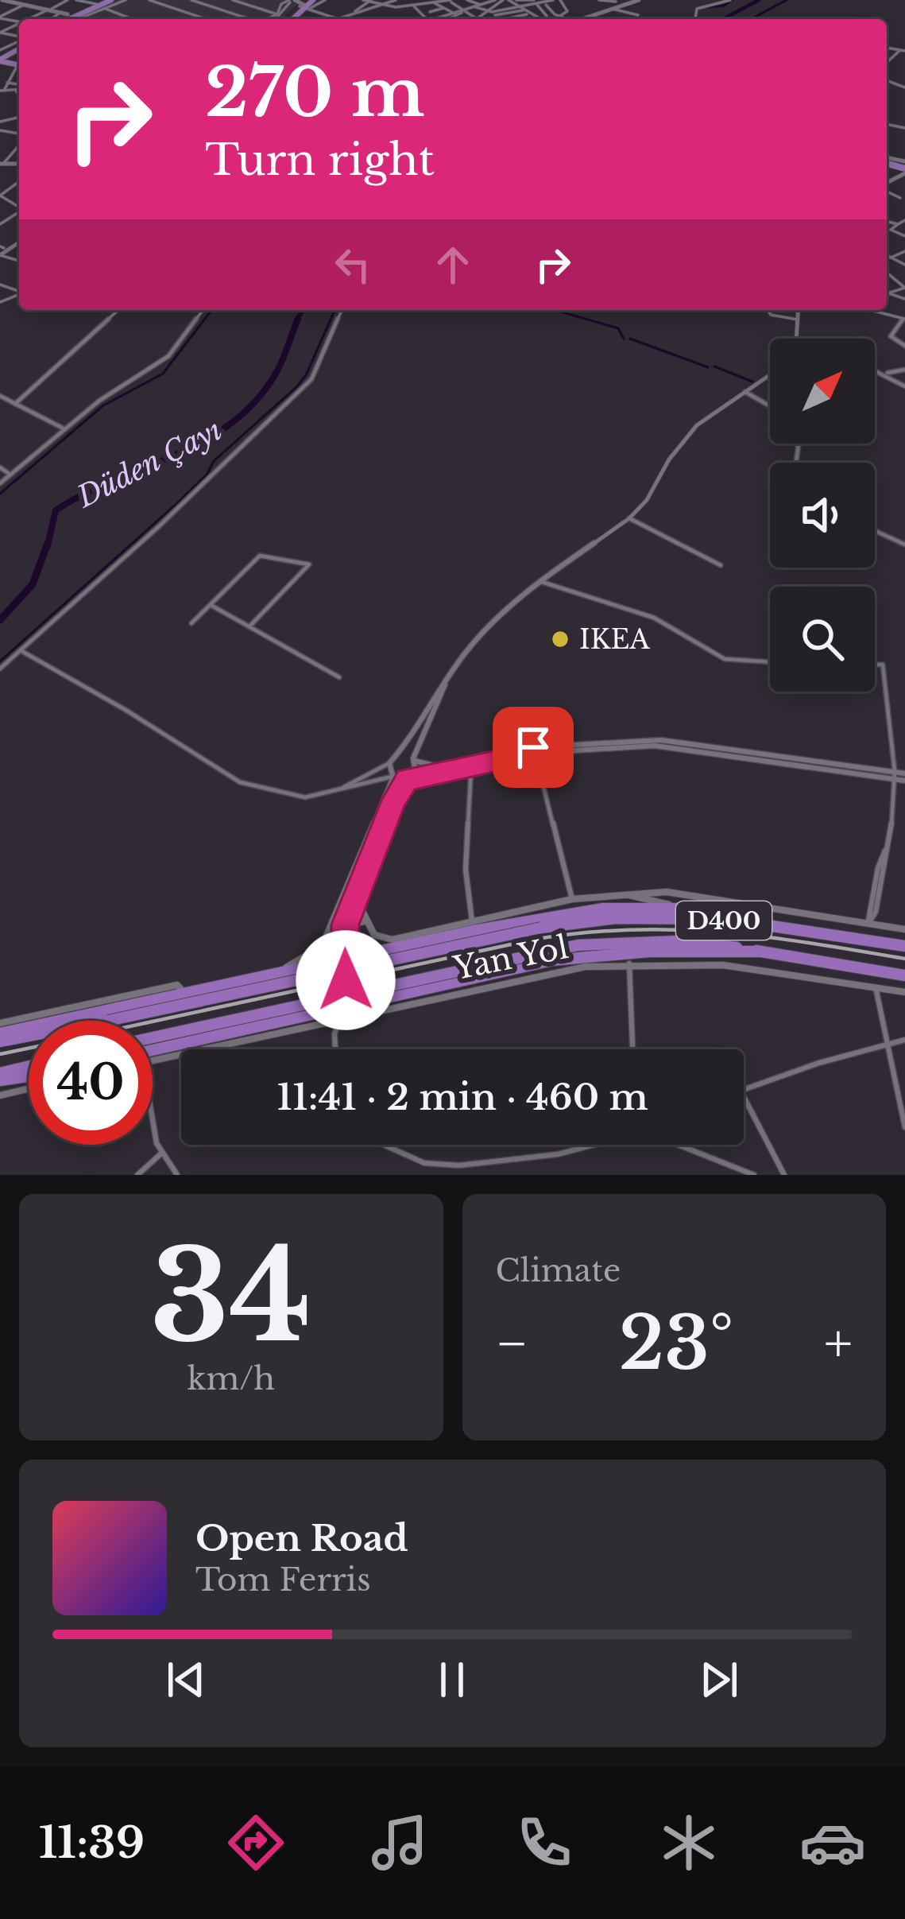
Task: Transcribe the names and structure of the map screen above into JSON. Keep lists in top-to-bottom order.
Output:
{
  "streets": {
    "highway": ["D400"],
    "street": ["Yan Yol"]
  },
  "water": ["Düden Çayı"],
  "places": ["IKEA"],
  "north": "top right",
  "page": {
    "turn": ["270 m", "Turn right"],
    "limit": "40",
    "trip": "11:41 · 2 min · 460 m",
    "tile": [
      ["34", "km/h"],
      "Climate"
    ],
    "heat": ["−", "23°", "+"],
    "song": ["Open Road", "Tom Ferris"],
    "tabs": "11:39"
  }
}
